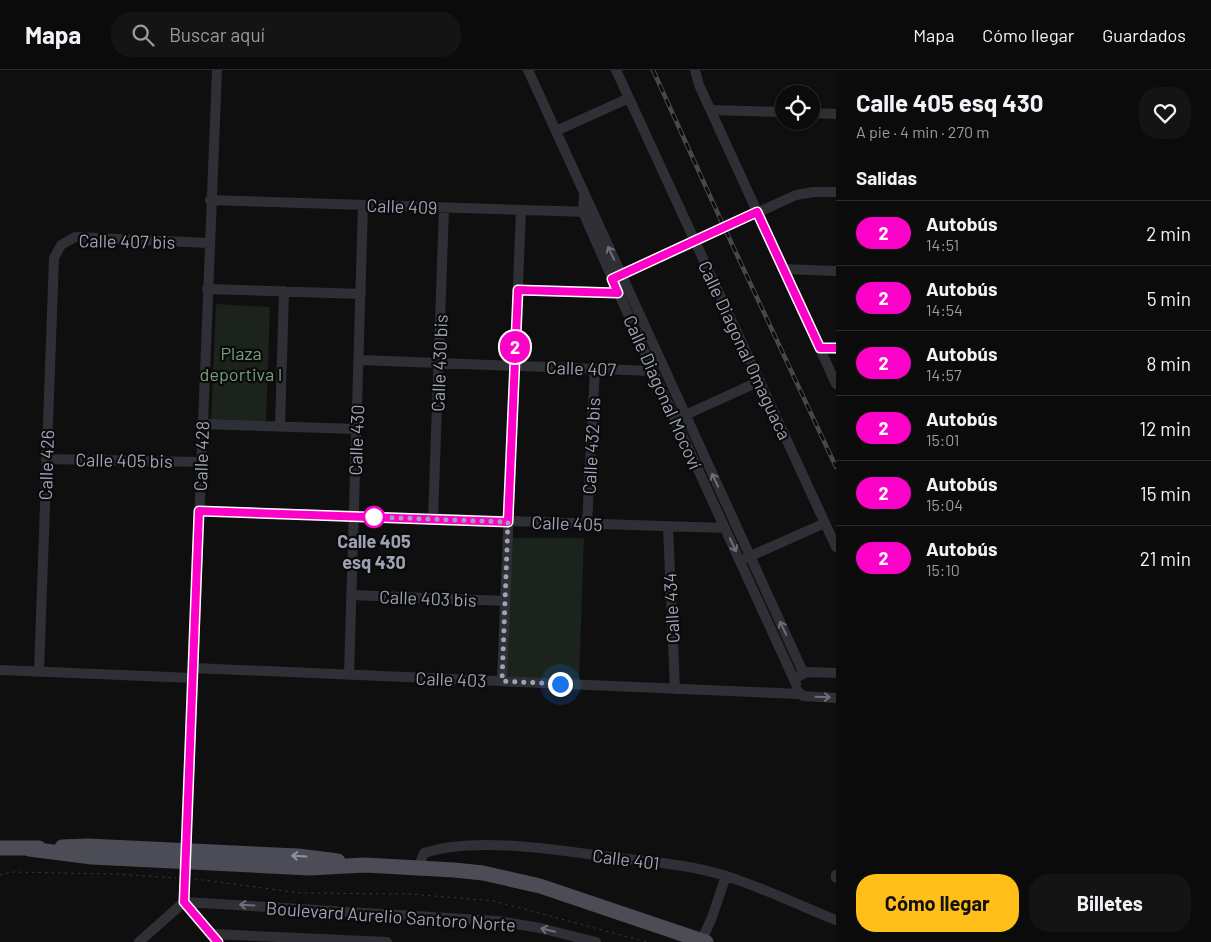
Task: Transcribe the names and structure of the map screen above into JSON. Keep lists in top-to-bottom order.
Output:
{
  "streets": {
    "street": [
      "Calle 409",
      "Calle 407 bis",
      "Calle Diagonal Omaguaca",
      "Calle 430 bis",
      "Calle 407",
      "Calle Diagonal Mocoví",
      "Calle 430",
      "Calle 432 bis",
      "Calle 428",
      "Calle 405 bis",
      "Calle 426",
      "Calle 405",
      "Calle 403 bis",
      "Calle 434",
      "Calle 403",
      "Calle 401",
      "Boulevard Aurelio Santoro Norte"
    ]
  },
  "crossings": [
    ["Calle 409", "Calle 430 bis"],
    ["Calle 409", "Calle Diagonal Mocoví"],
    ["Calle 409", "Calle 430"],
    ["Calle 409", "Calle 428"],
    ["Calle 407 bis", "Calle 428"],
    ["Calle 407 bis", "Calle 426"],
    ["Calle 430 bis", "Calle 407"],
    ["Calle 430 bis", "Calle 405"],
    ["Calle 407", "Calle Diagonal Mocoví"],
    ["Calle 407", "Calle 430"],
    ["Calle 407", "Calle 432 bis"],
    ["Calle Diagonal Mocoví", "Calle 405"],
    ["Calle Diagonal Mocoví", "Calle 403"],
    ["Calle 430", "Calle 405"],
    ["Calle 430", "Calle 403 bis"],
    ["Calle 430", "Calle 403"],
    ["Calle 432 bis", "Calle 405"],
    ["Calle 428", "Calle 405 bis"],
    ["Calle 428", "Calle 405"],
    ["Calle 428", "Calle 403"],
    ["Calle 428", "Boulevard Aurelio Santoro Norte"],
    ["Calle 405 bis", "Calle 426"],
    ["Calle 426", "Calle 403"],
    ["Calle 405", "Calle 434"],
    ["Calle 434", "Calle 403"]
  ],
  "parks": ["Plaza deportiva I"],
  "places": ["Calle 405 esq 430"],
  "lines": ["bus line 2"],
  "page": {
    "header": "Mapa",
    "search": "Buscar aquí",
    "nav": ["Mapa", "Cómo llegar", "Guardados"],
    "on_map": "2",
    "heading": [
      ["Calle 405 esq 430", "A pie · 4 min · 270 m"],
      "Salidas"
    ],
    "list": [
      {
        "mark": "2",
        "name": "Autobús",
        "note": "14:51",
        "value": "2 min"
      },
      {
        "mark": "2",
        "name": "Autobús",
        "note": "14:54",
        "value": "5 min"
      },
      {
        "mark": "2",
        "name": "Autobús",
        "note": "14:57",
        "value": "8 min"
      },
      {
        "mark": "2",
        "name": "Autobús",
        "note": "15:01",
        "value": "12 min"
      },
      {
        "mark": "2",
        "name": "Autobús",
        "note": "15:04",
        "value": "15 min"
      },
      {
        "mark": "2",
        "name": "Autobús",
        "note": "15:10",
        "value": "21 min"
      }
    ],
    "buttons": ["Cómo llegar", "Billetes"]
  }
}
